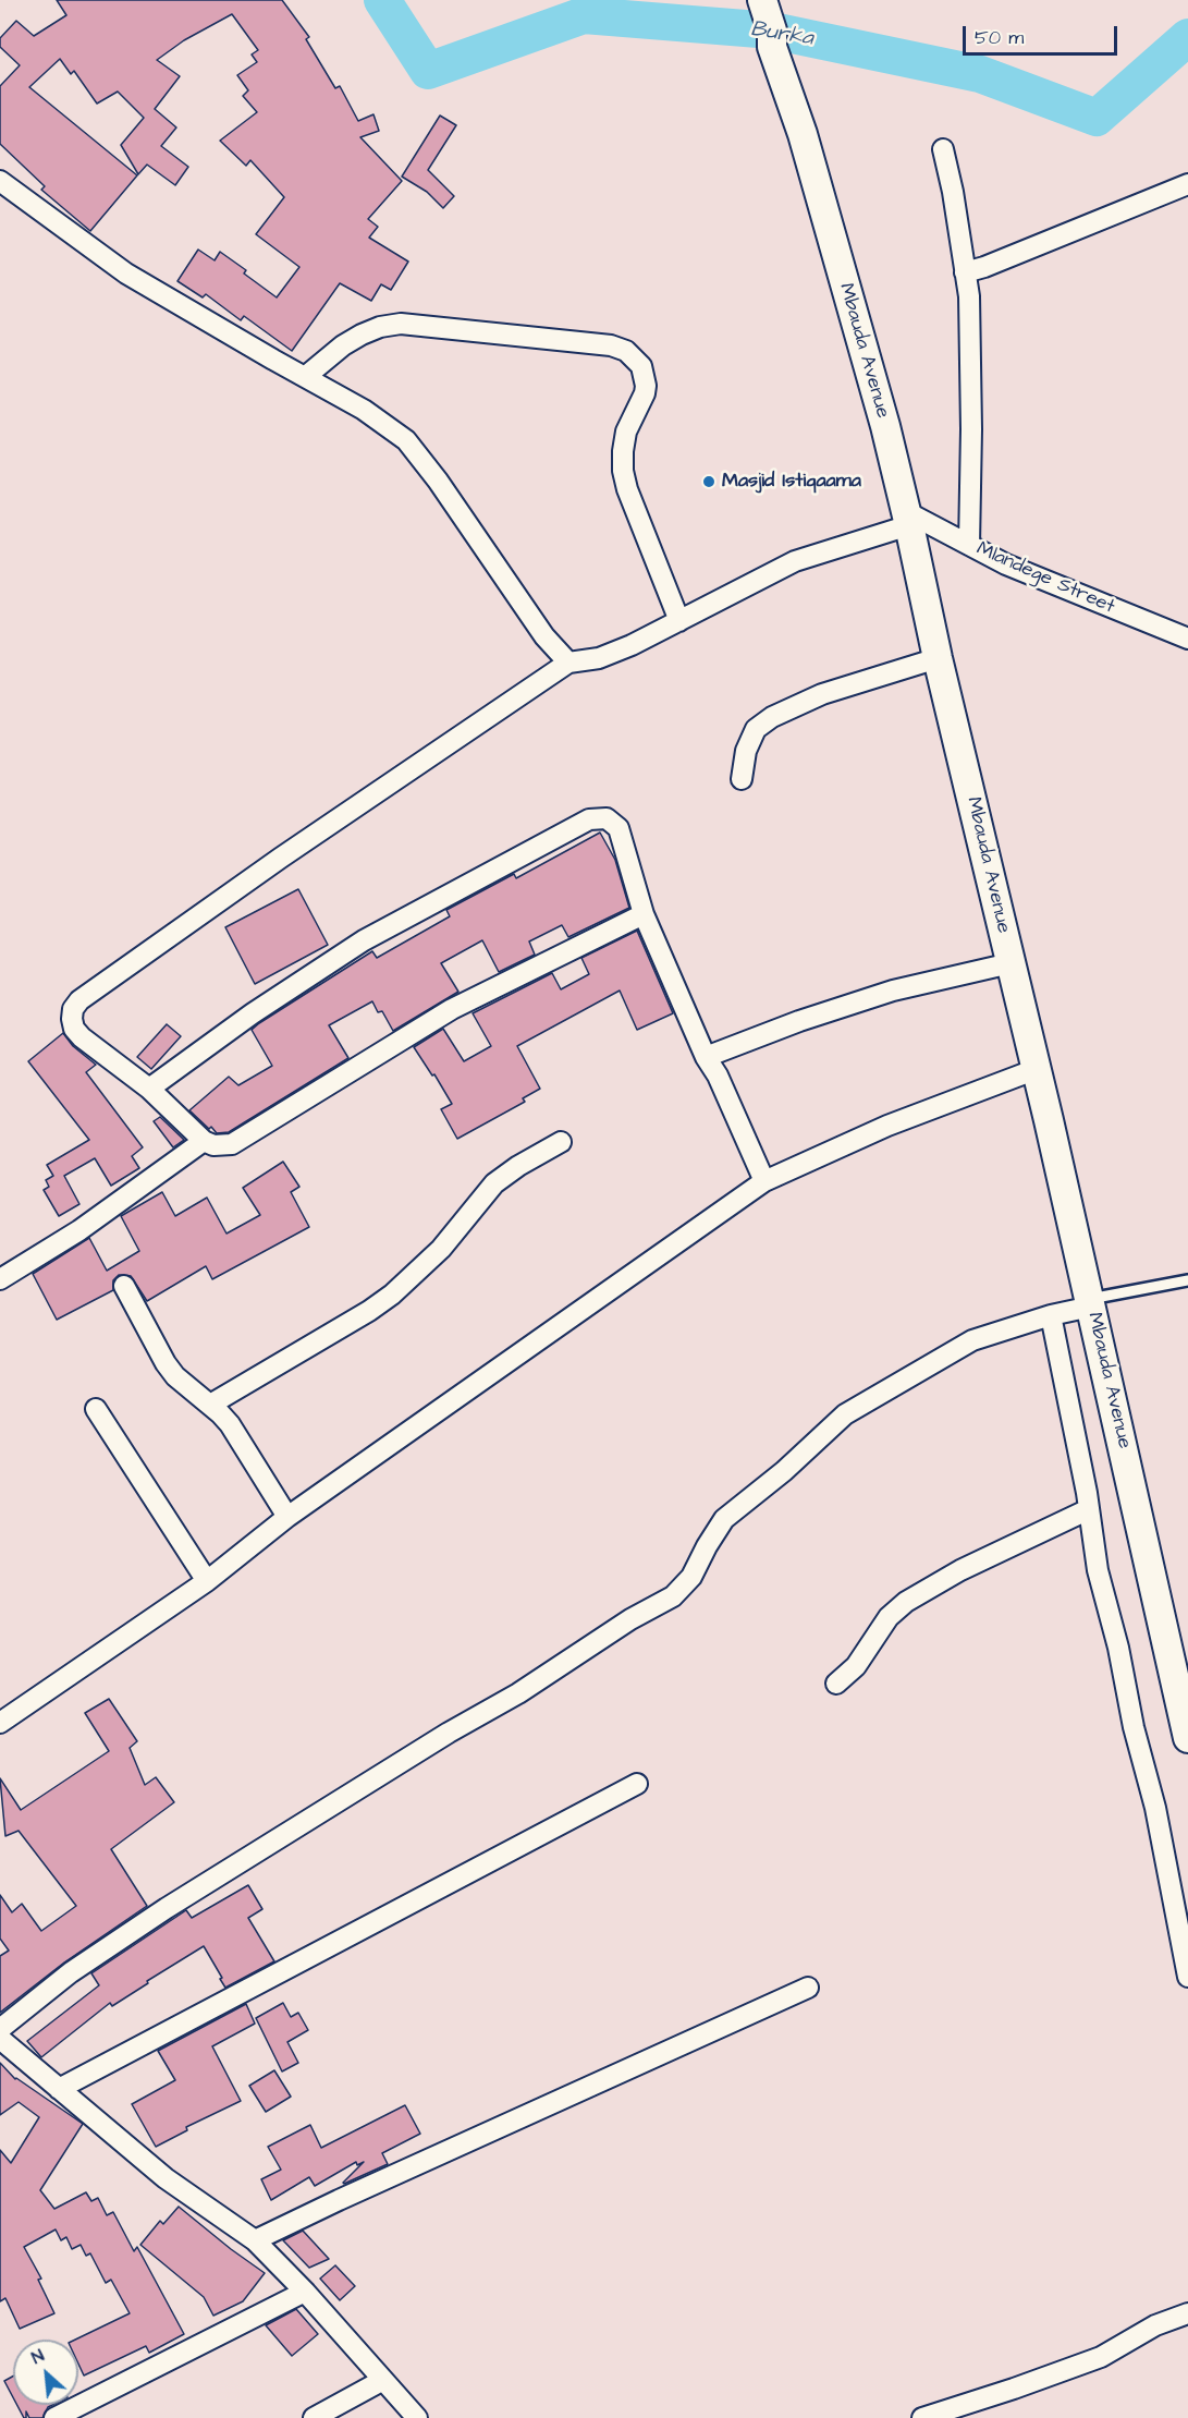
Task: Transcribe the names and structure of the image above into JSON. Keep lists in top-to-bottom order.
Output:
{
  "streets": {
    "street": ["Mbauda Avenue", "Mlandege Street"]
  },
  "crossings": [
    ["Mbauda Avenue", "Mlandege Street"]
  ],
  "water": ["Burka"],
  "places": ["Masjid Istiqaama"],
  "scale_bar": "50 m",
  "north": "top left"
}
